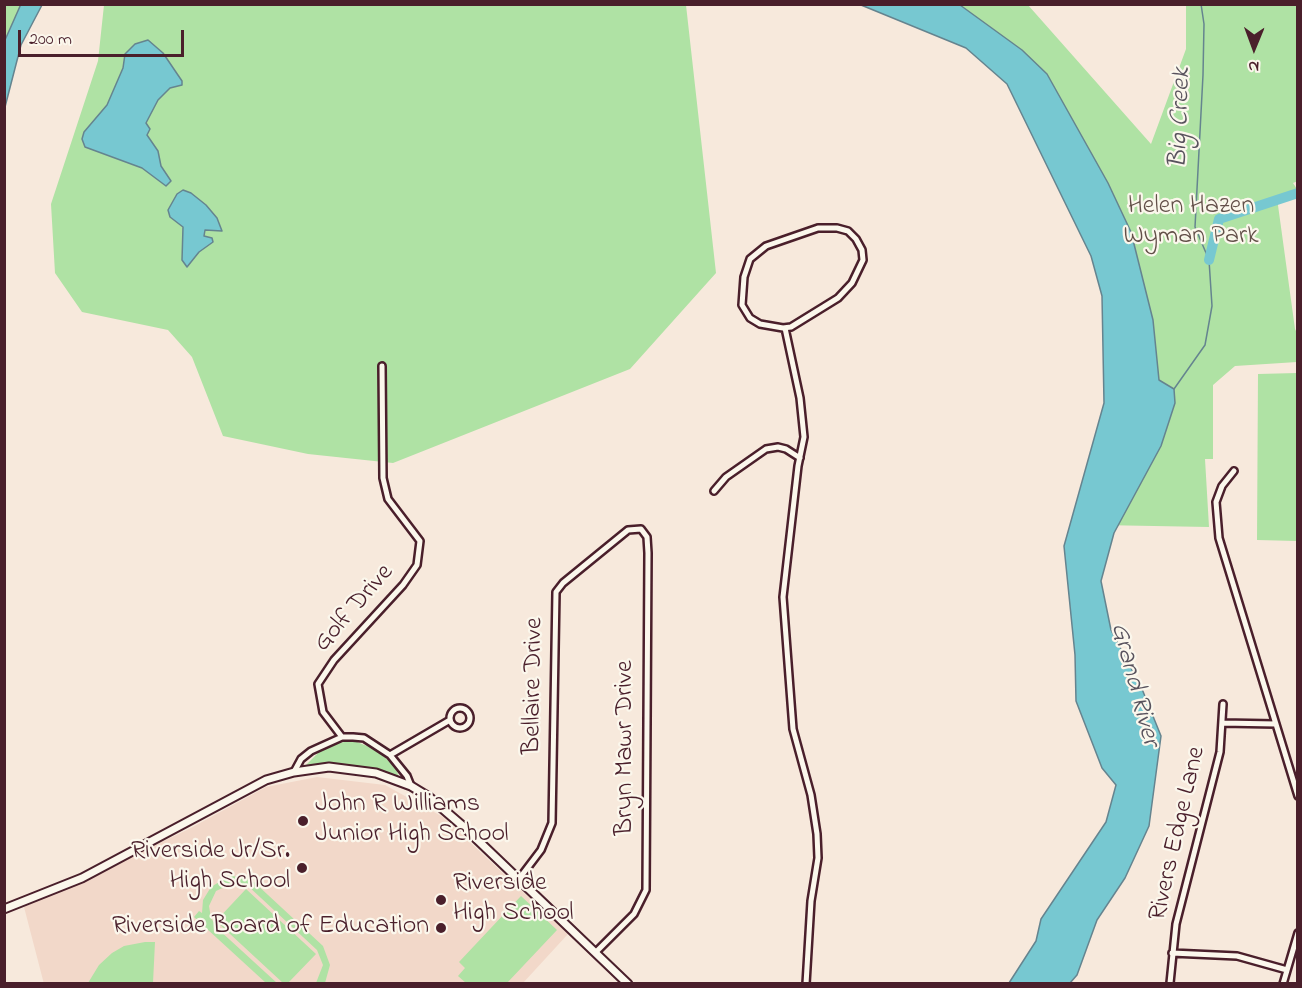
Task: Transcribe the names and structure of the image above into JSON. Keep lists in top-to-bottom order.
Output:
{
  "streets": {
    "street": [
      "Golf Drive",
      "Bellaire Drive",
      "Bryn Mawr Drive",
      "Rivers Edge Lane"
    ]
  },
  "crossings": [
    ["Bellaire Drive", "Bryn Mawr Drive"]
  ],
  "water": ["Big Creek", "Grand River"],
  "parks": ["Helen Hazen Wyman Park"],
  "places": [
    "John R Williams Junior High School",
    "Riverside Jr/Sr. High School",
    "Riverside High School",
    "Riverside Board of Education"
  ],
  "scale_bar": "200 m",
  "north": "bottom"
}
